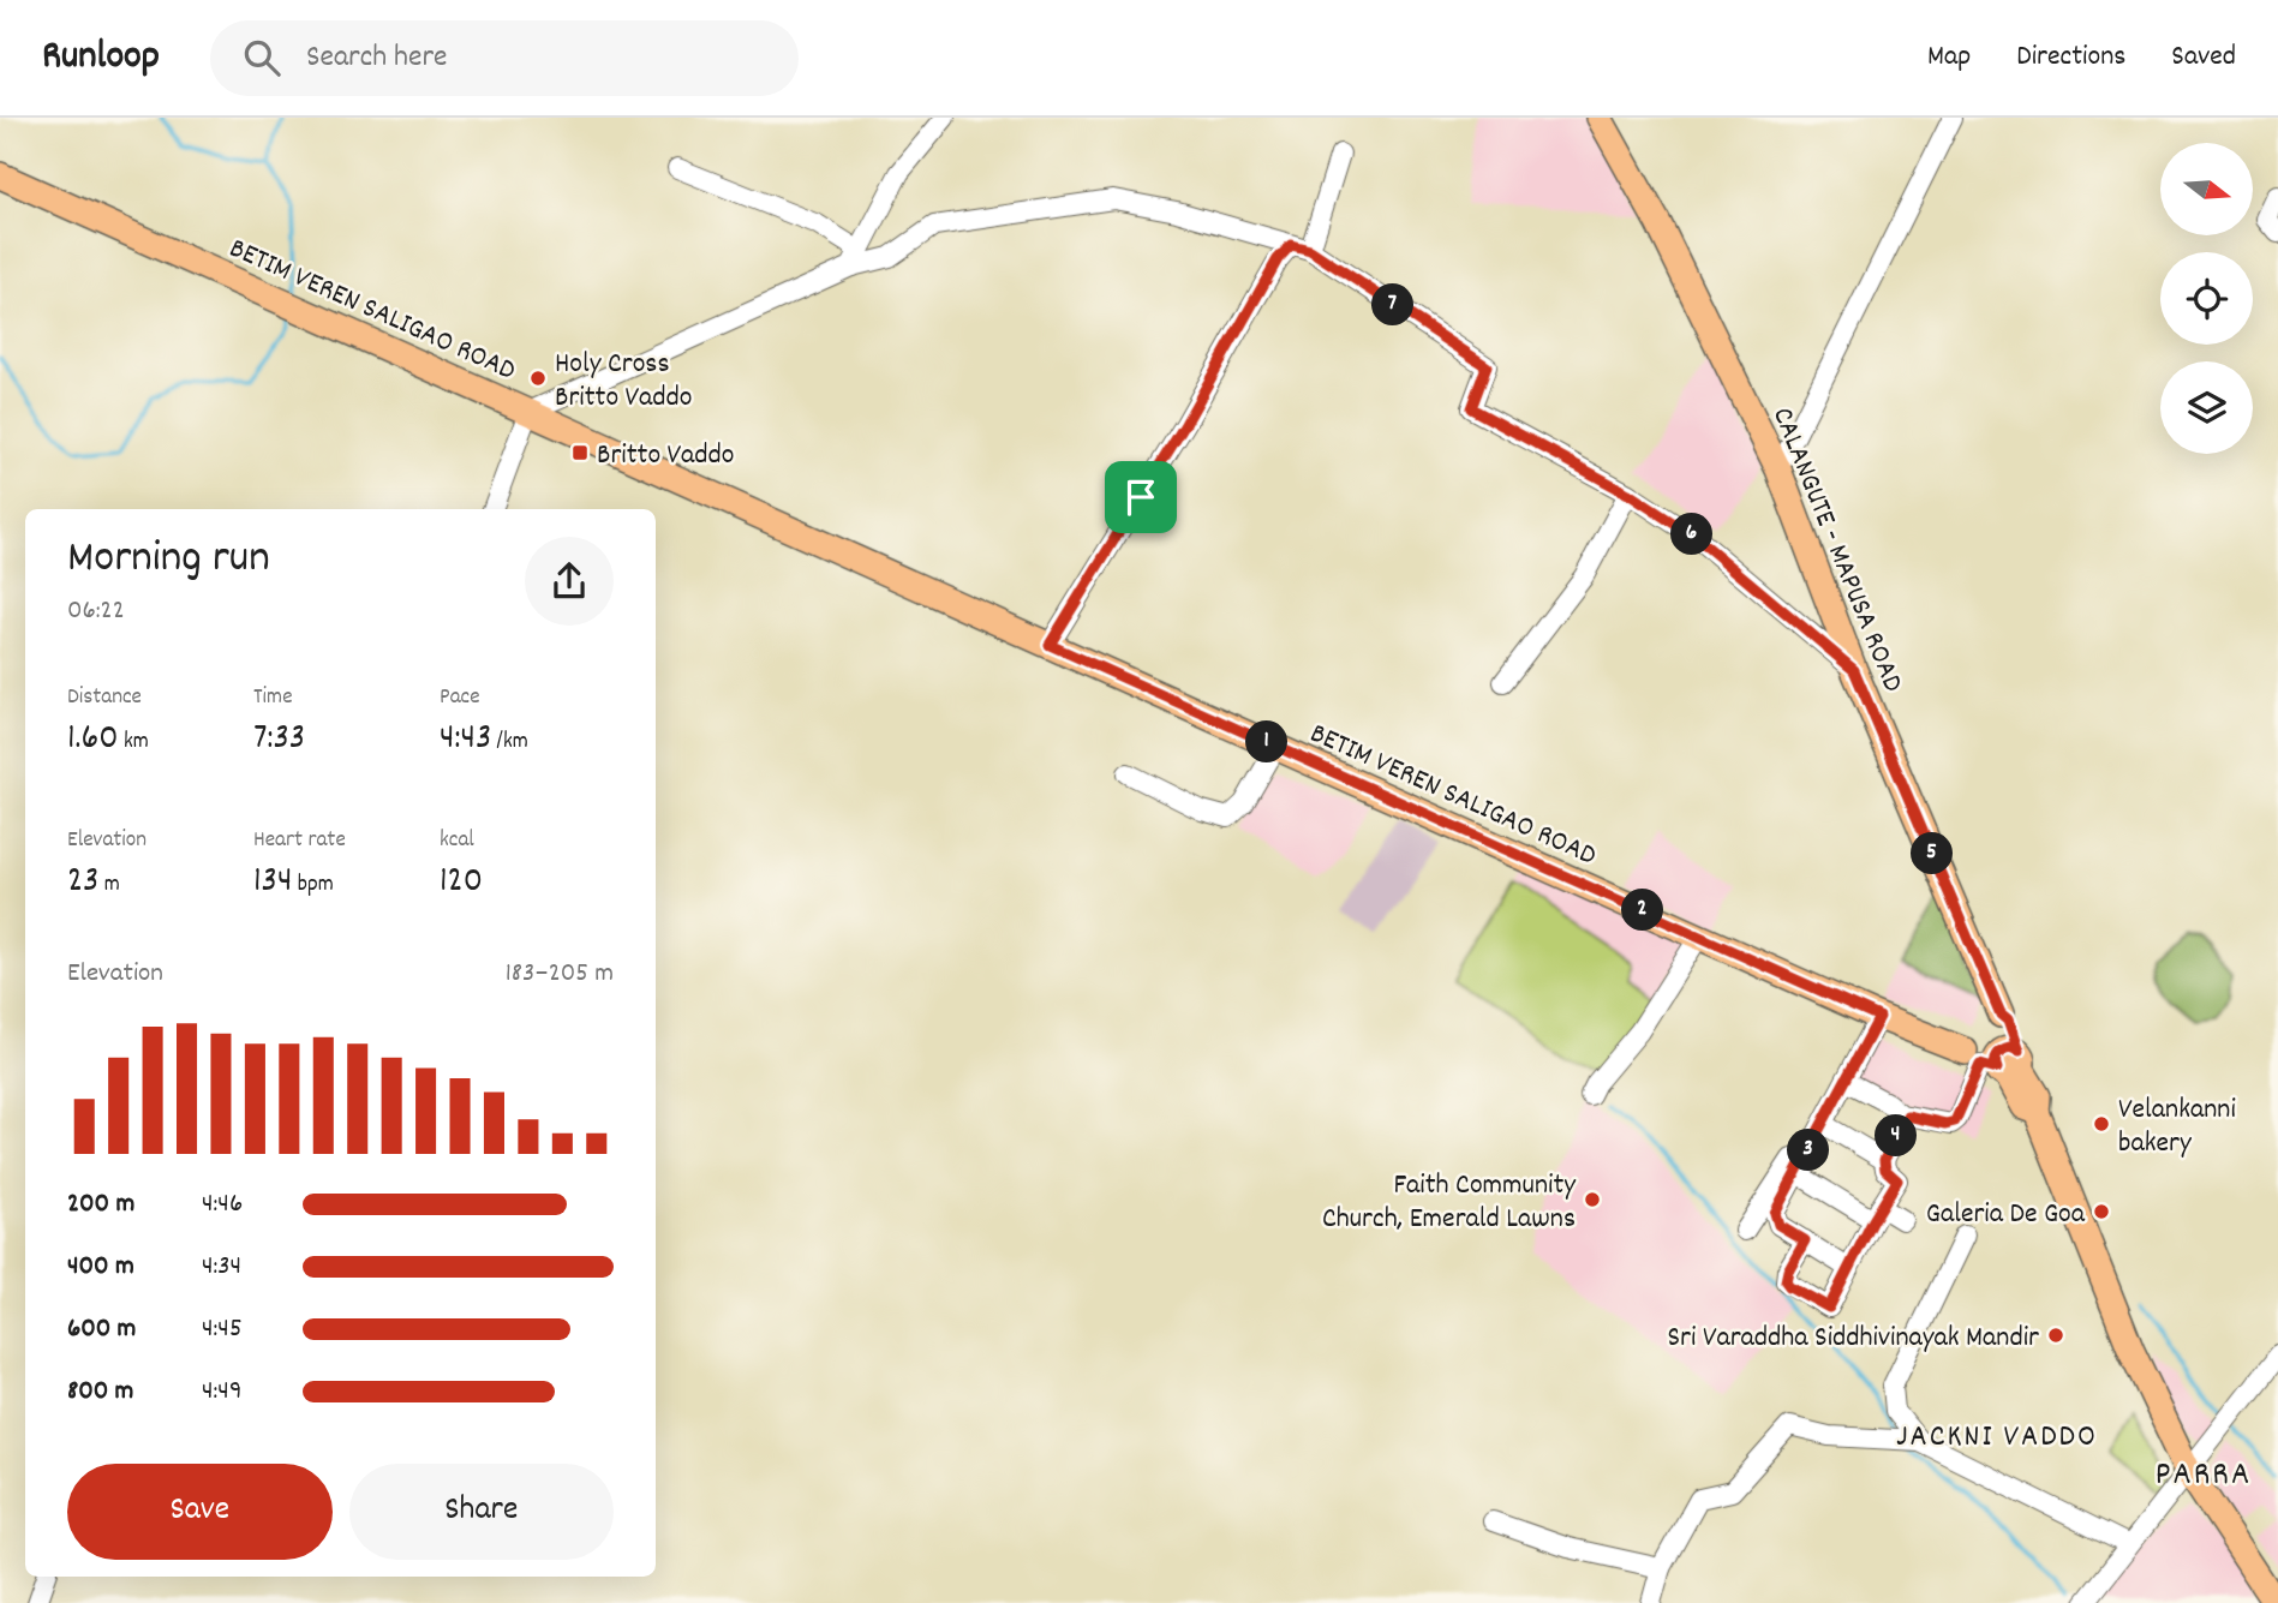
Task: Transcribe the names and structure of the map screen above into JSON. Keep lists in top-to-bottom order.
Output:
{
  "streets": {
    "main road": ["BETIM VEREN SALIGAO ROAD", "CALANGUTE - MAPUSA ROAD"]
  },
  "crossings": [
    ["BETIM VEREN SALIGAO ROAD", "CALANGUTE - MAPUSA ROAD"]
  ],
  "districts": ["JACKNI VADDO", "PARRA"],
  "places": {
    "other": [
      "Holy Cross Britto Vaddo",
      "Velankanni bakery",
      "Faith Community Church, Emerald Lawns",
      "Galeria De Goa",
      "Sri Varaddha Siddhivinayak Mandir"
    ],
    "transit": ["Britto Vaddo"]
  },
  "north": "right",
  "page": {
    "header": "Runloop",
    "search": "Search here",
    "nav": ["Map", "Directions", "Saved"],
    "pins": [
      "7",
      "6",
      "1",
      "5",
      "2",
      "4",
      "3"
    ],
    "heading": ["Morning run", "06:22"],
    "stats": [
      ["Distance", "1.60 km"],
      ["Time", "7:33"],
      ["Pace", "4:43 /km"],
      ["Elevation", "23 m"],
      ["Heart rate", "134 bpm"],
      ["kcal", "120"]
    ],
    "chart": ["Elevation", "183–205 m"],
    "list": [
      {
        "name": "200 m",
        "note": "4:46"
      },
      {
        "name": "400 m",
        "note": "4:34"
      },
      {
        "name": "600 m",
        "note": "4:45"
      },
      {
        "name": "800 m",
        "note": "4:49"
      }
    ],
    "buttons": ["Save", "Share"]
  }
}
